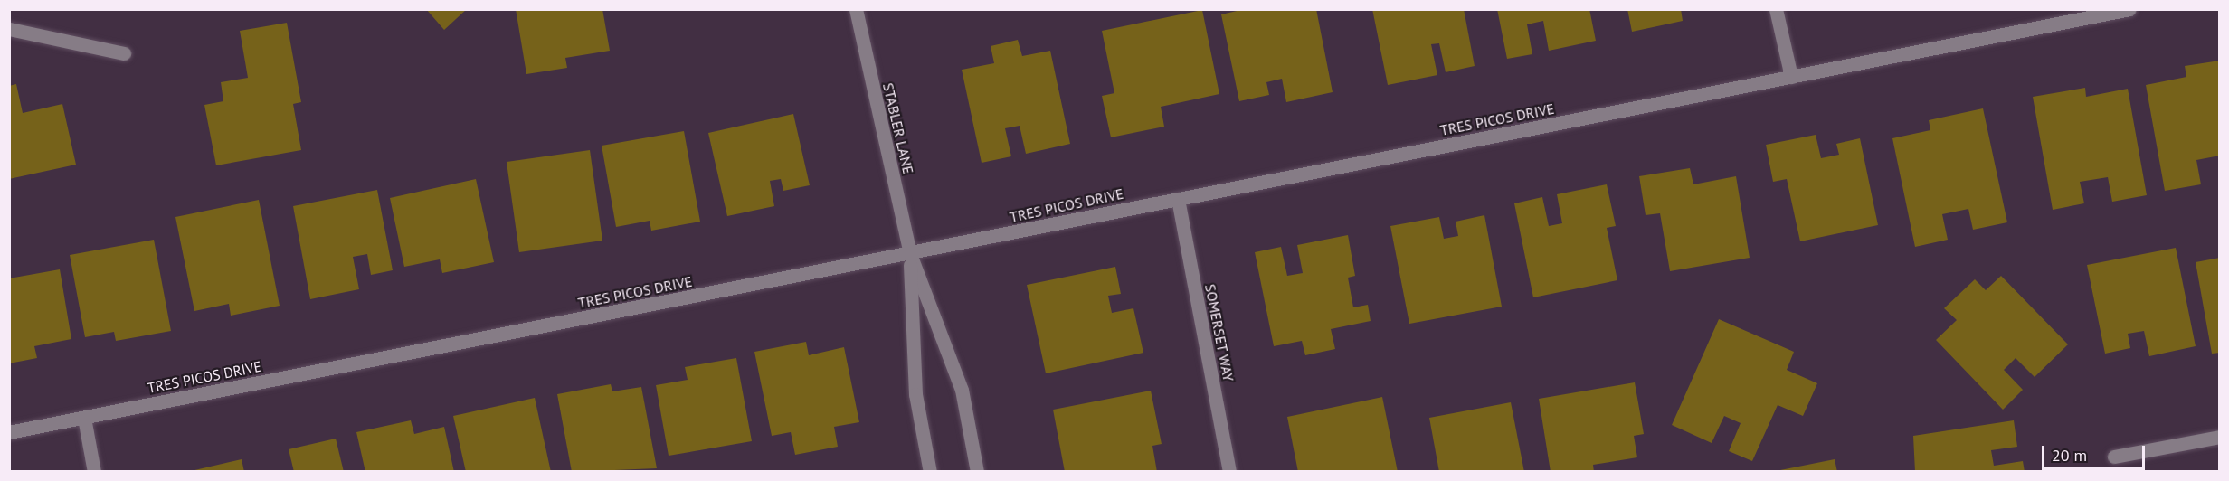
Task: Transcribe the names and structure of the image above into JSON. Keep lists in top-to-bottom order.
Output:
{
  "streets": {
    "street": ["TRES PICOS DRIVE", "STABLER LANE", "SOMERSET WAY"]
  },
  "crossings": [
    ["TRES PICOS DRIVE", "STABLER LANE"],
    ["TRES PICOS DRIVE", "SOMERSET WAY"]
  ],
  "scale_bar": "20 m"
}
